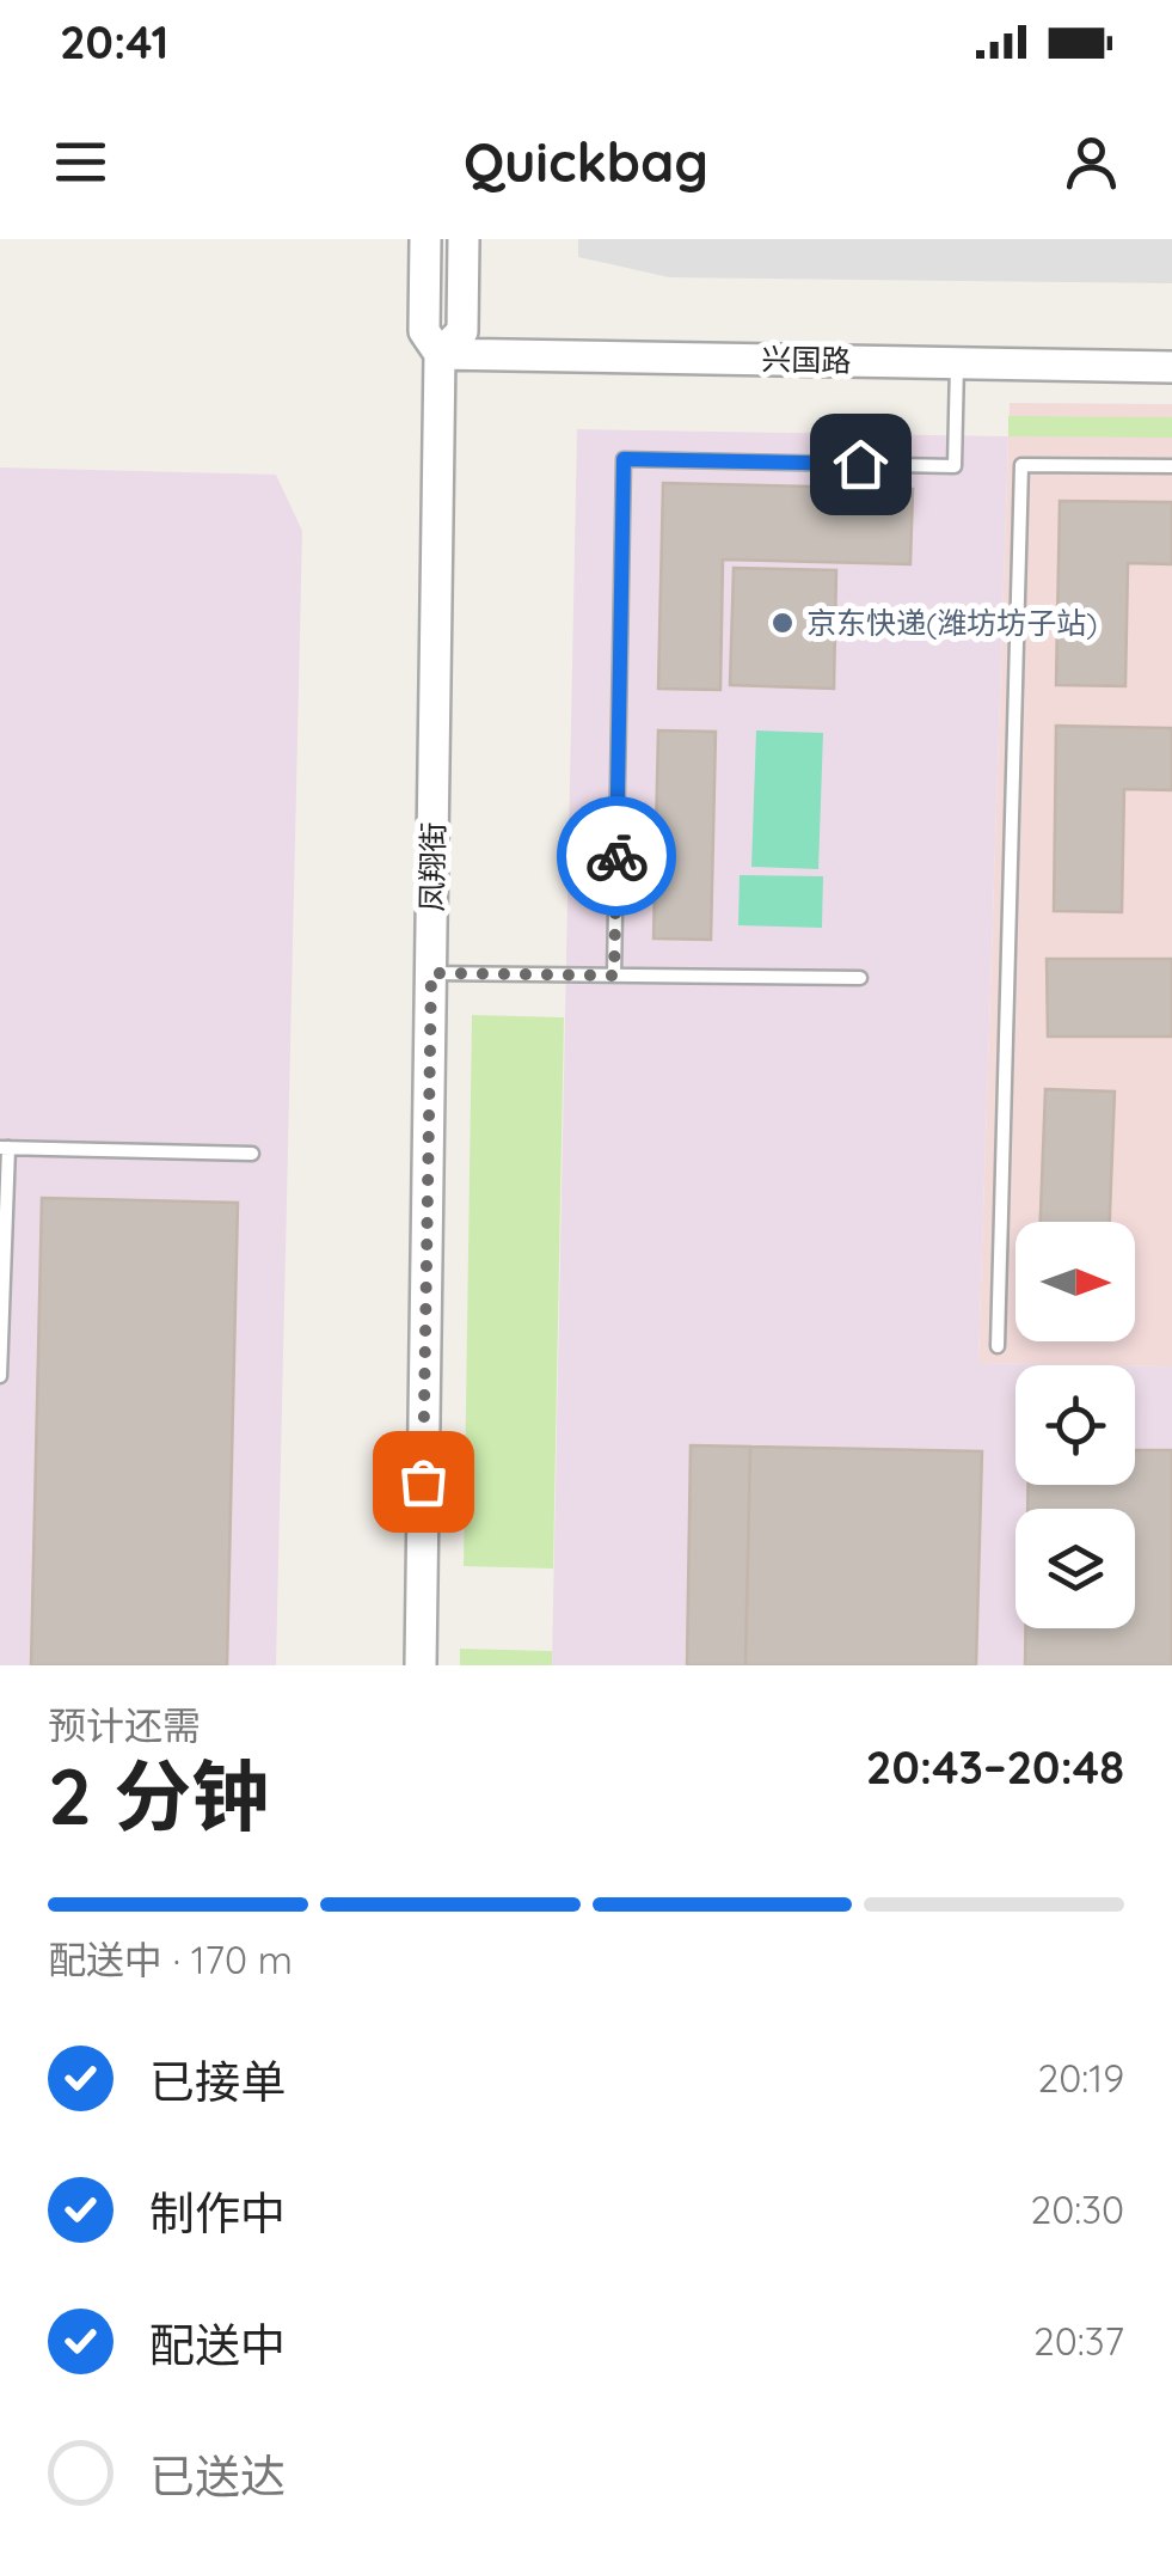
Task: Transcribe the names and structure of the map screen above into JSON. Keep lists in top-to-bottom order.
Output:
{
  "streets": {
    "street": ["兴国路", "凤翔街"]
  },
  "crossings": [
    ["兴国路", "凤翔街"]
  ],
  "places": ["京东快递(潍坊坊子站)"],
  "north": "right",
  "page": {
    "status": "20:41",
    "header": "Quickbag",
    "heading": ["2 分钟", "预计还需", "20:43–20:48"],
    "bar": "配送中 · 170 m",
    "list": [
      ["已接单", "20:19"],
      ["制作中", "20:30"],
      ["配送中", "20:37"],
      "已送达"
    ]
  }
}
